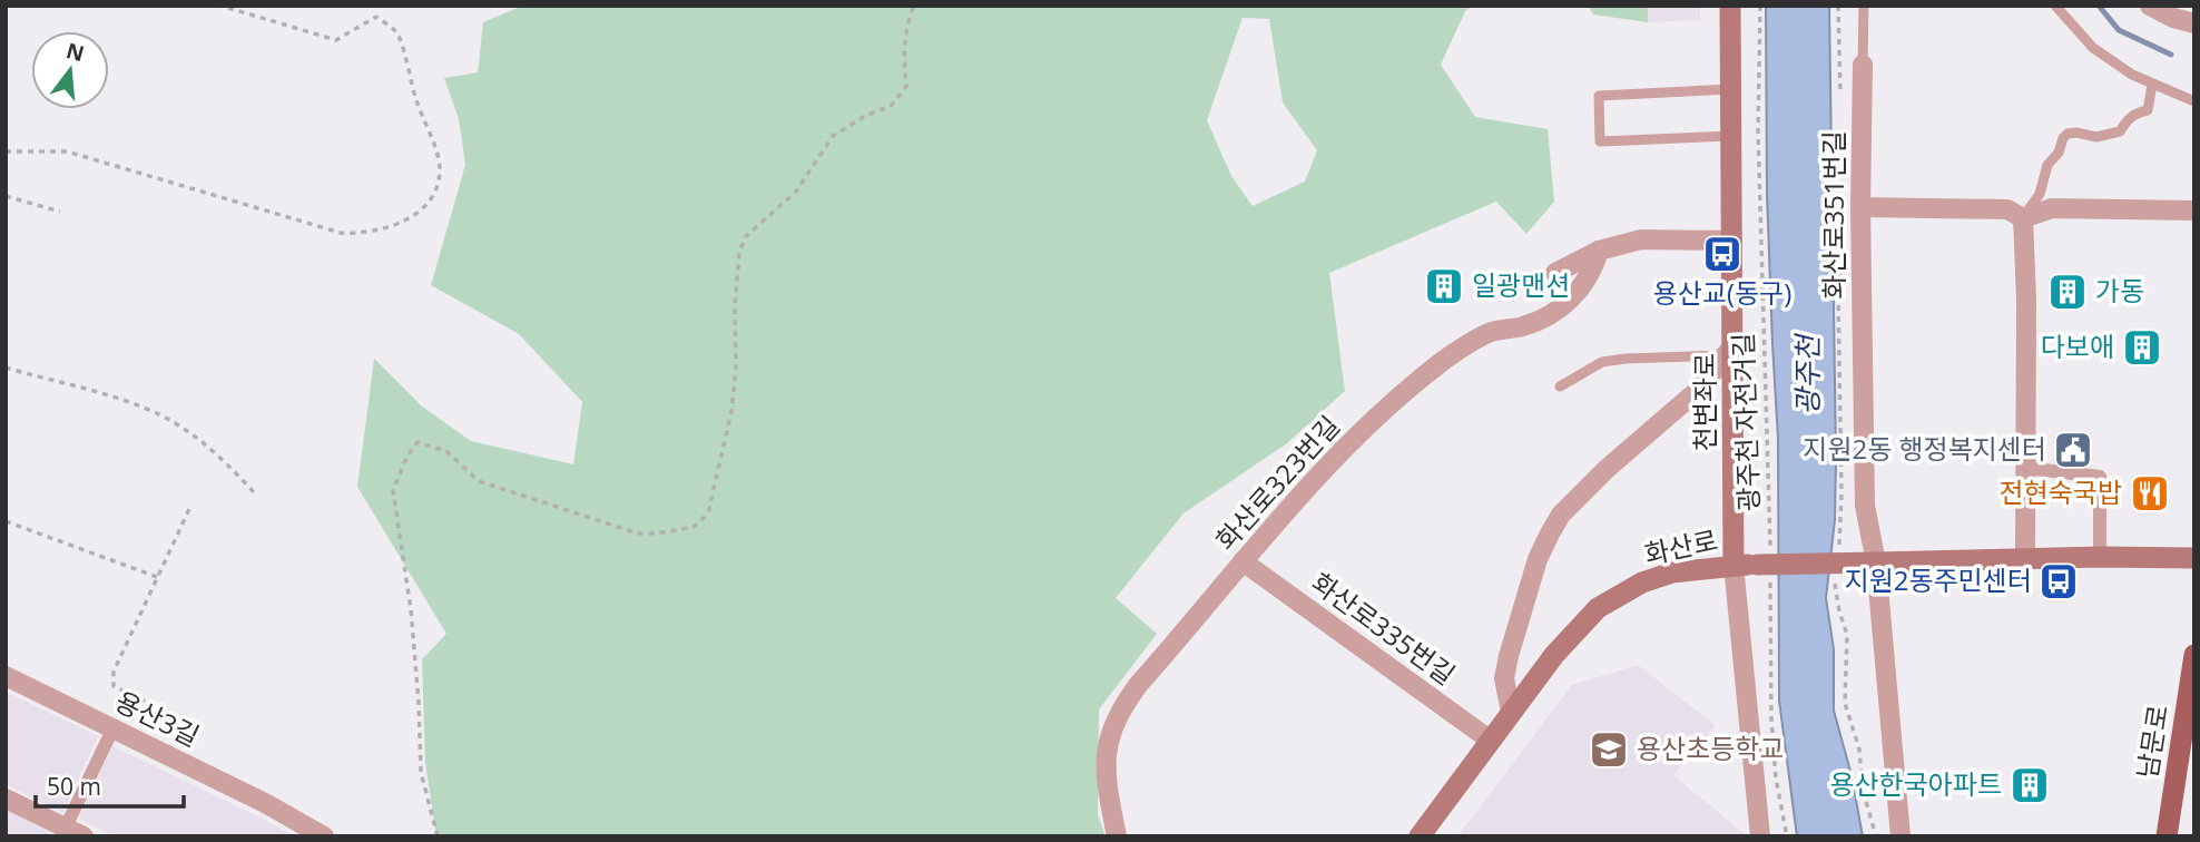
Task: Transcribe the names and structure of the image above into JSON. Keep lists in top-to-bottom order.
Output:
{
  "streets": {
    "main road": ["천변좌로", "화산로", "남문로"],
    "street": [
      "화산로351번길",
      "화산로323번길",
      "화산로335번길",
      "용산3길"
    ],
    "path": ["광주천 자전거길"]
  },
  "crossings": [
    ["화산로351번길", "화산로"],
    ["천변좌로", "화산로"],
    ["광주천 자전거길", "화산로"],
    ["화산로323번길", "화산로335번길"],
    ["화산로", "화산로335번길"]
  ],
  "water": ["광주천"],
  "places": {
    "bus stop": ["용산교(동구)", "지원2동주민센터"],
    "building": [
      "일광맨션",
      "가동",
      "다보애",
      "용산한국아파트"
    ],
    "public building": ["지원2동 행정복지센터"],
    "restaurant": ["전현숙국밥"],
    "school or university": ["용산초등학교"]
  },
  "scale_bar": "50 m",
  "north": "top"
}
